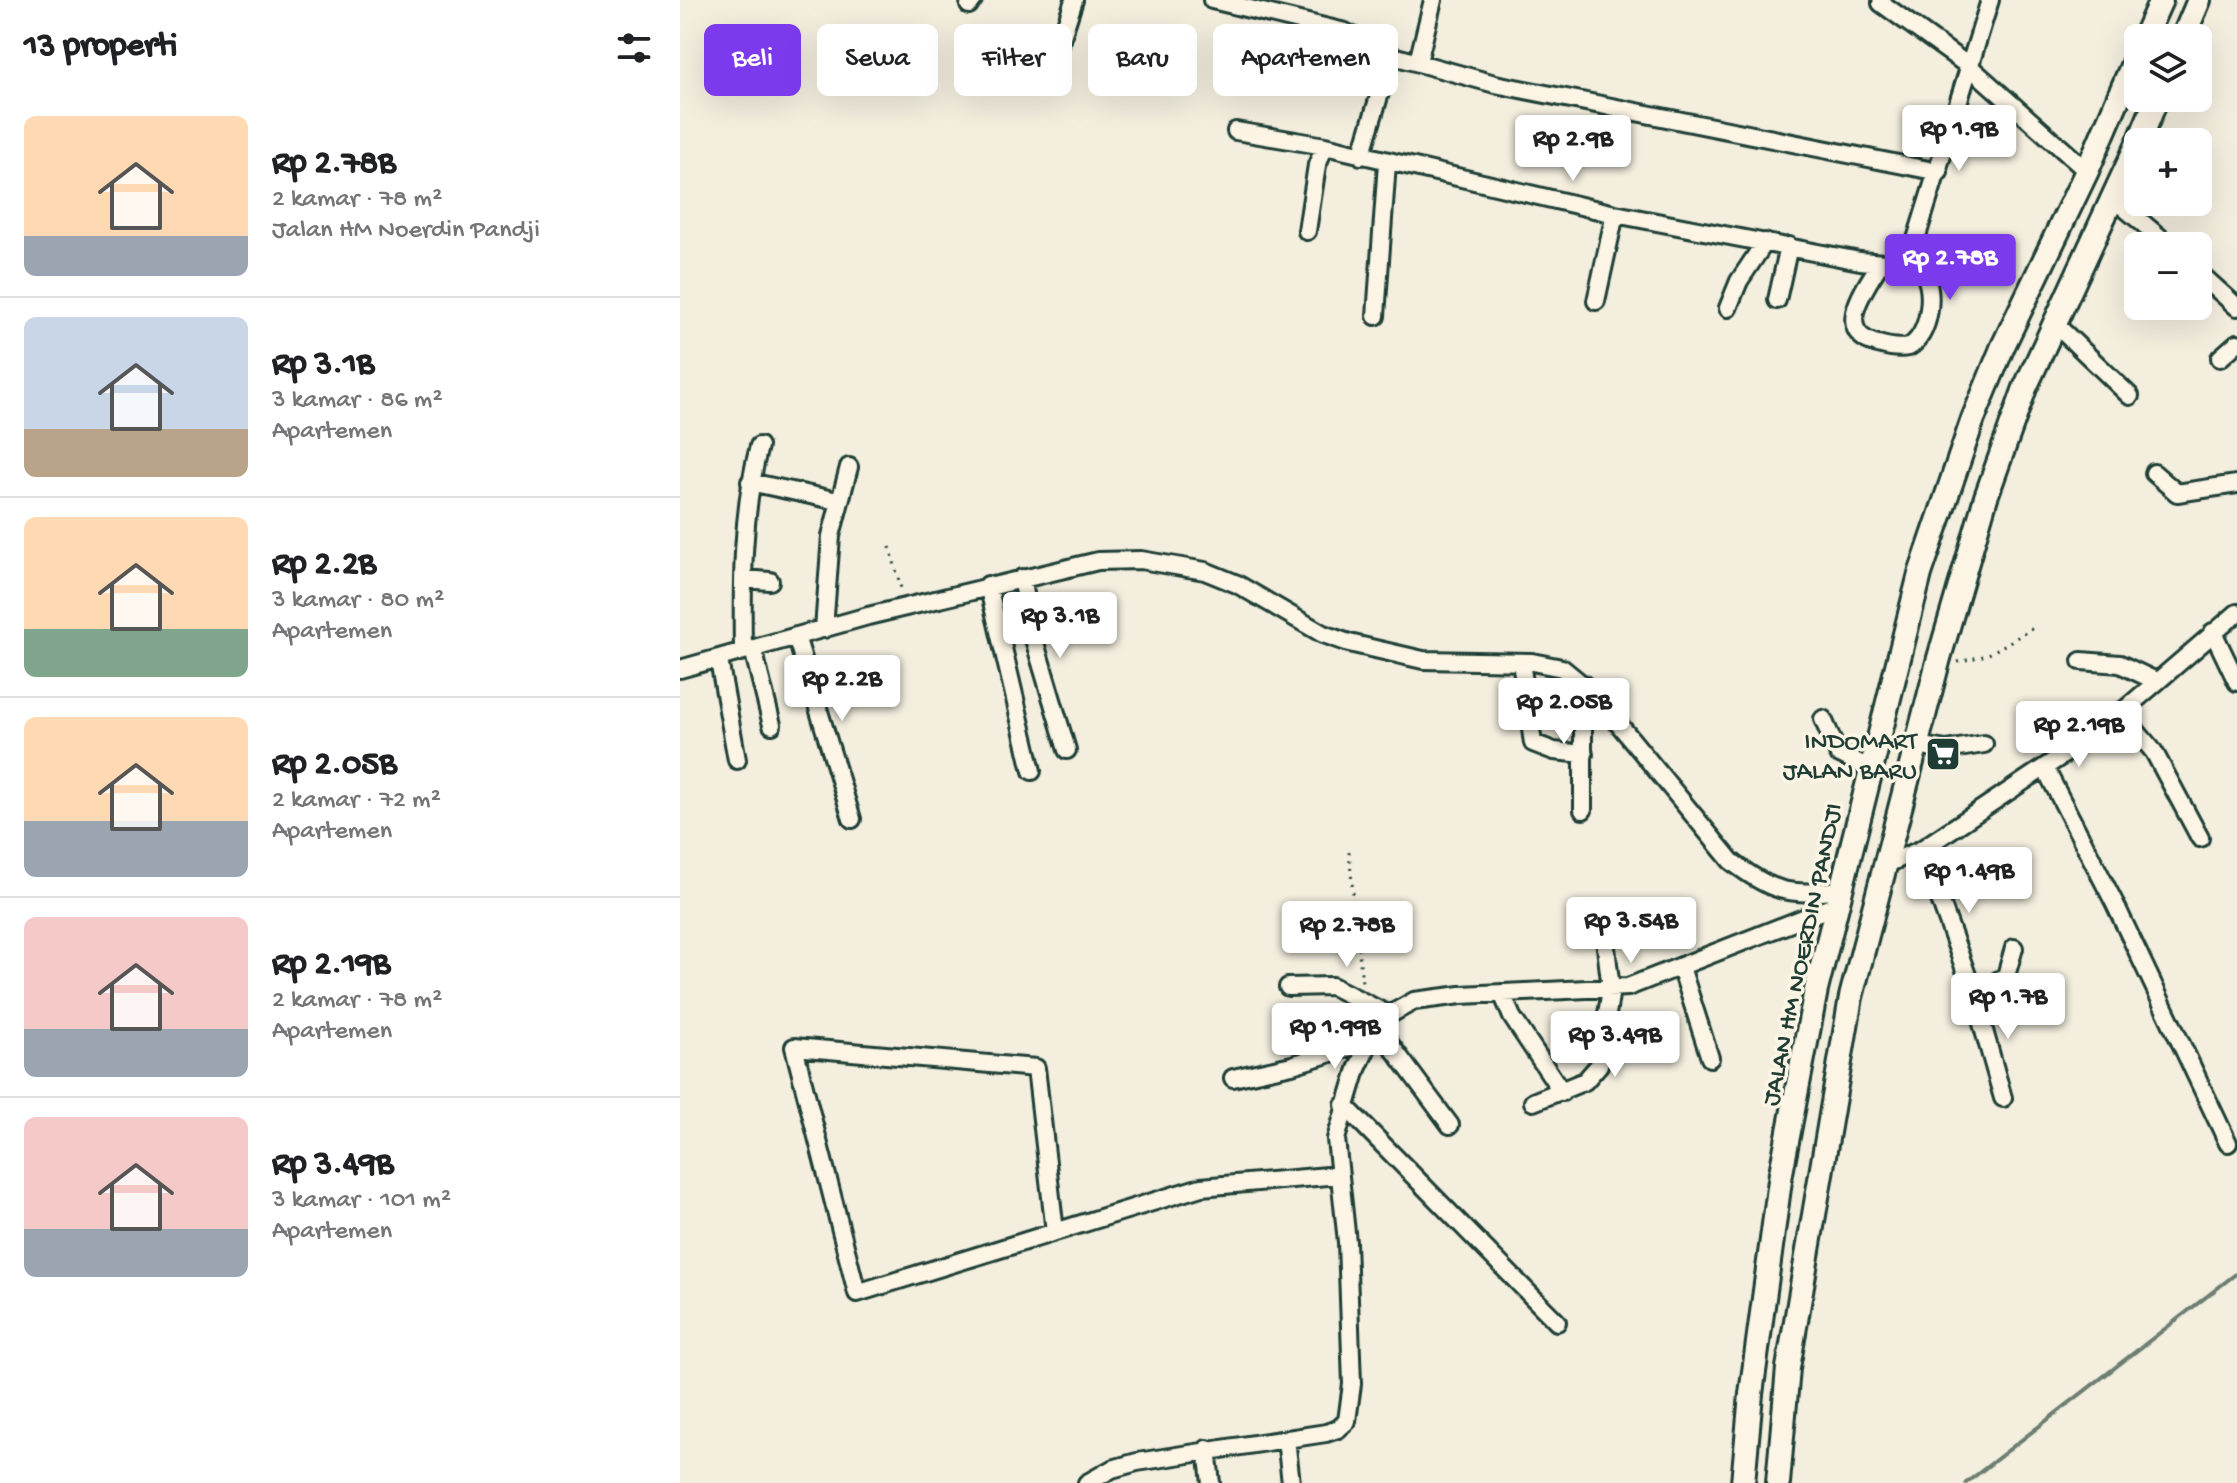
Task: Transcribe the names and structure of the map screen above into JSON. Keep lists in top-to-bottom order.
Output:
{
  "streets": {
    "main road": ["JALAN HM NOERDIN PANDJI"]
  },
  "places": {
    "supermarket": ["INDOMART JALAN BARU"]
  },
  "page": {
    "heading": "13 properti",
    "map_buttons": ["+", "−"],
    "chip": [
      "Beli",
      "Sewa",
      "Filter",
      "Baru",
      "Apartemen"
    ],
    "list": [
      {
        "name": "Rp 2.78B",
        "note": "2 kamar · 78 m² · Jalan HM Noerdin Pandji"
      },
      {
        "name": "Rp 3.1B",
        "note": "3 kamar · 86 m² · Apartemen"
      },
      {
        "name": "Rp 2.2B",
        "note": "3 kamar · 80 m² · Apartemen"
      },
      {
        "name": "Rp 2.05B",
        "note": "2 kamar · 72 m² · Apartemen"
      },
      {
        "name": "Rp 2.19B",
        "note": "2 kamar · 78 m² · Apartemen"
      },
      {
        "name": "Rp 3.49B",
        "note": "3 kamar · 101 m² · Apartemen"
      }
    ],
    "price": [
      "Rp 1.9B",
      "Rp 2.9B",
      "Rp 2.78B",
      "Rp 3.1B",
      "Rp 2.2B",
      "Rp 2.05B",
      "Rp 2.19B",
      "Rp 1.49B",
      "Rp 3.54B",
      "Rp 2.78B",
      "Rp 1.7B",
      "Rp 1.99B",
      "Rp 3.49B"
    ]
  }
}
